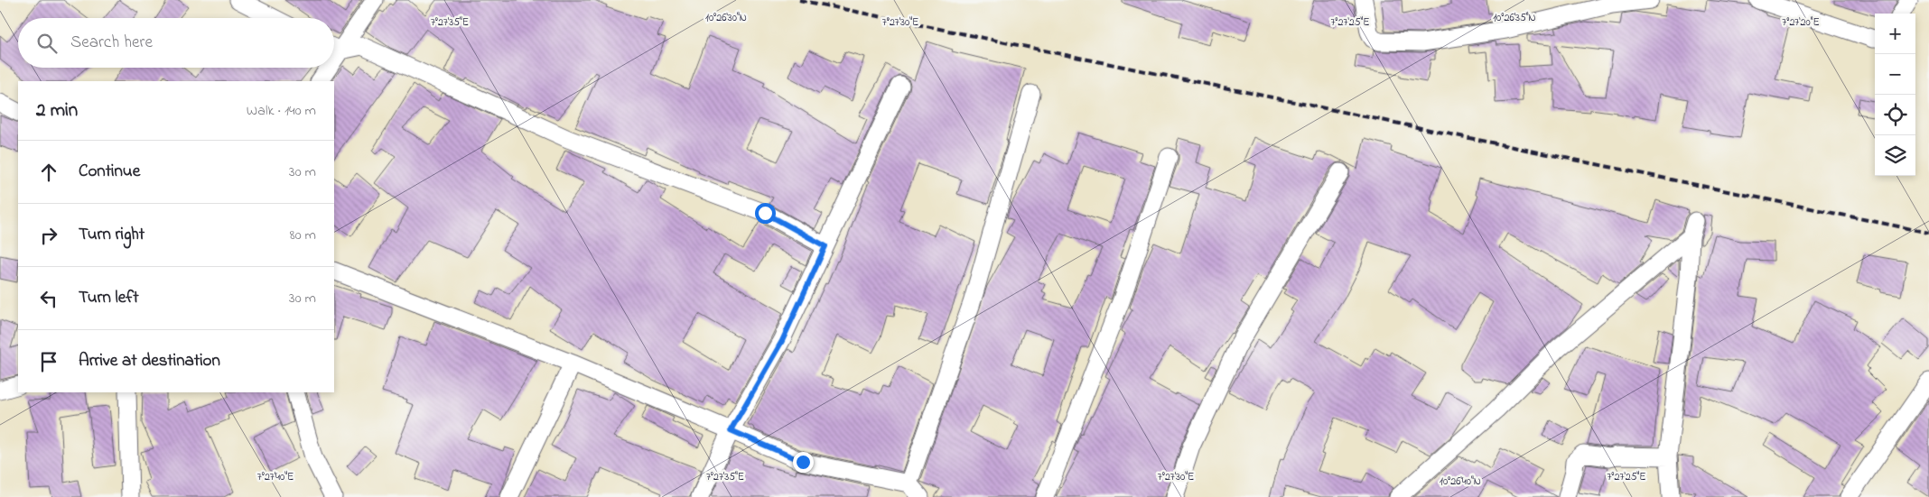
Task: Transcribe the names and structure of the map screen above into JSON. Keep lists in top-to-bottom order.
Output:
{
  "page": {
    "map_buttons": ["+", "−"],
    "search": "Search here",
    "heading": ["2 min", "Walk · 140 m"],
    "list": [
      ["Continue", "30 m"],
      ["Turn right", "80 m"],
      ["Turn left", "30 m"],
      "Arrive at destination"
    ]
  },
  "coordinates": [
    "10°26'30\"N",
    "10°26'35\"N",
    "7°27'35\"E",
    "7°27'25\"E",
    "7°27'30\"E",
    "7°27'20\"E",
    "7°27'40\"E",
    "10°26'40\"N"
  ]
}
